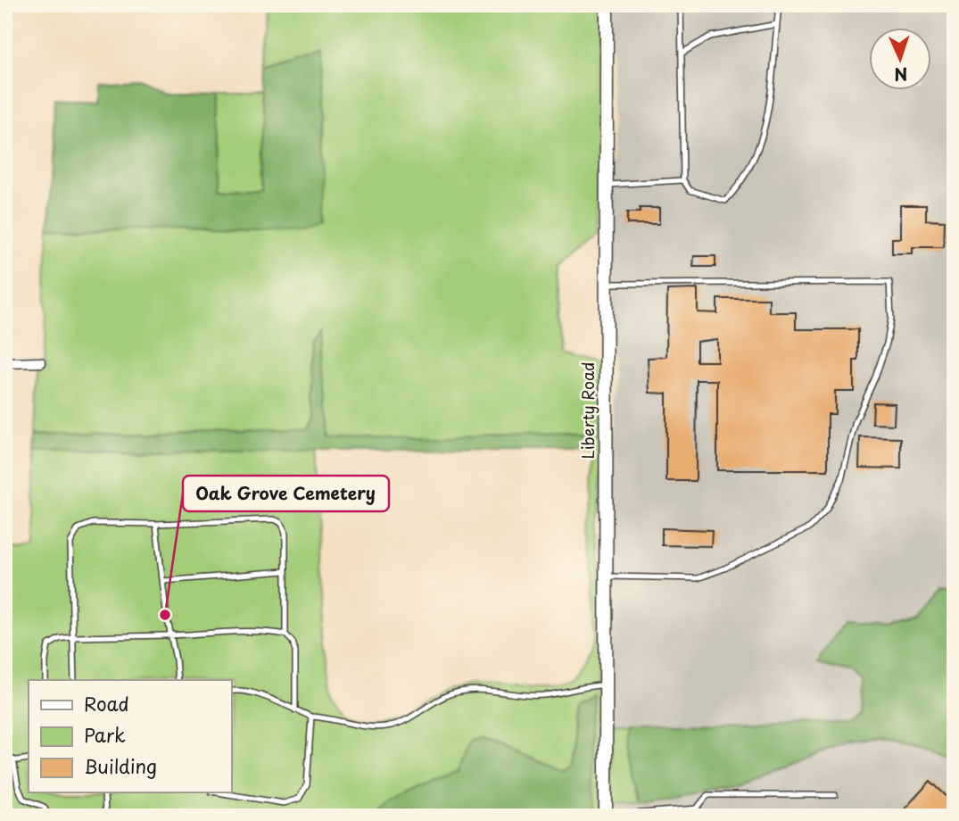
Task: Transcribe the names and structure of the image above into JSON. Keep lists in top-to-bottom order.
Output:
{
  "streets": {
    "street": ["Liberty Road"]
  },
  "places": ["Oak Grove Cemetery"],
  "legend": ["Road", "Park", "Building"],
  "north": "bottom"
}
